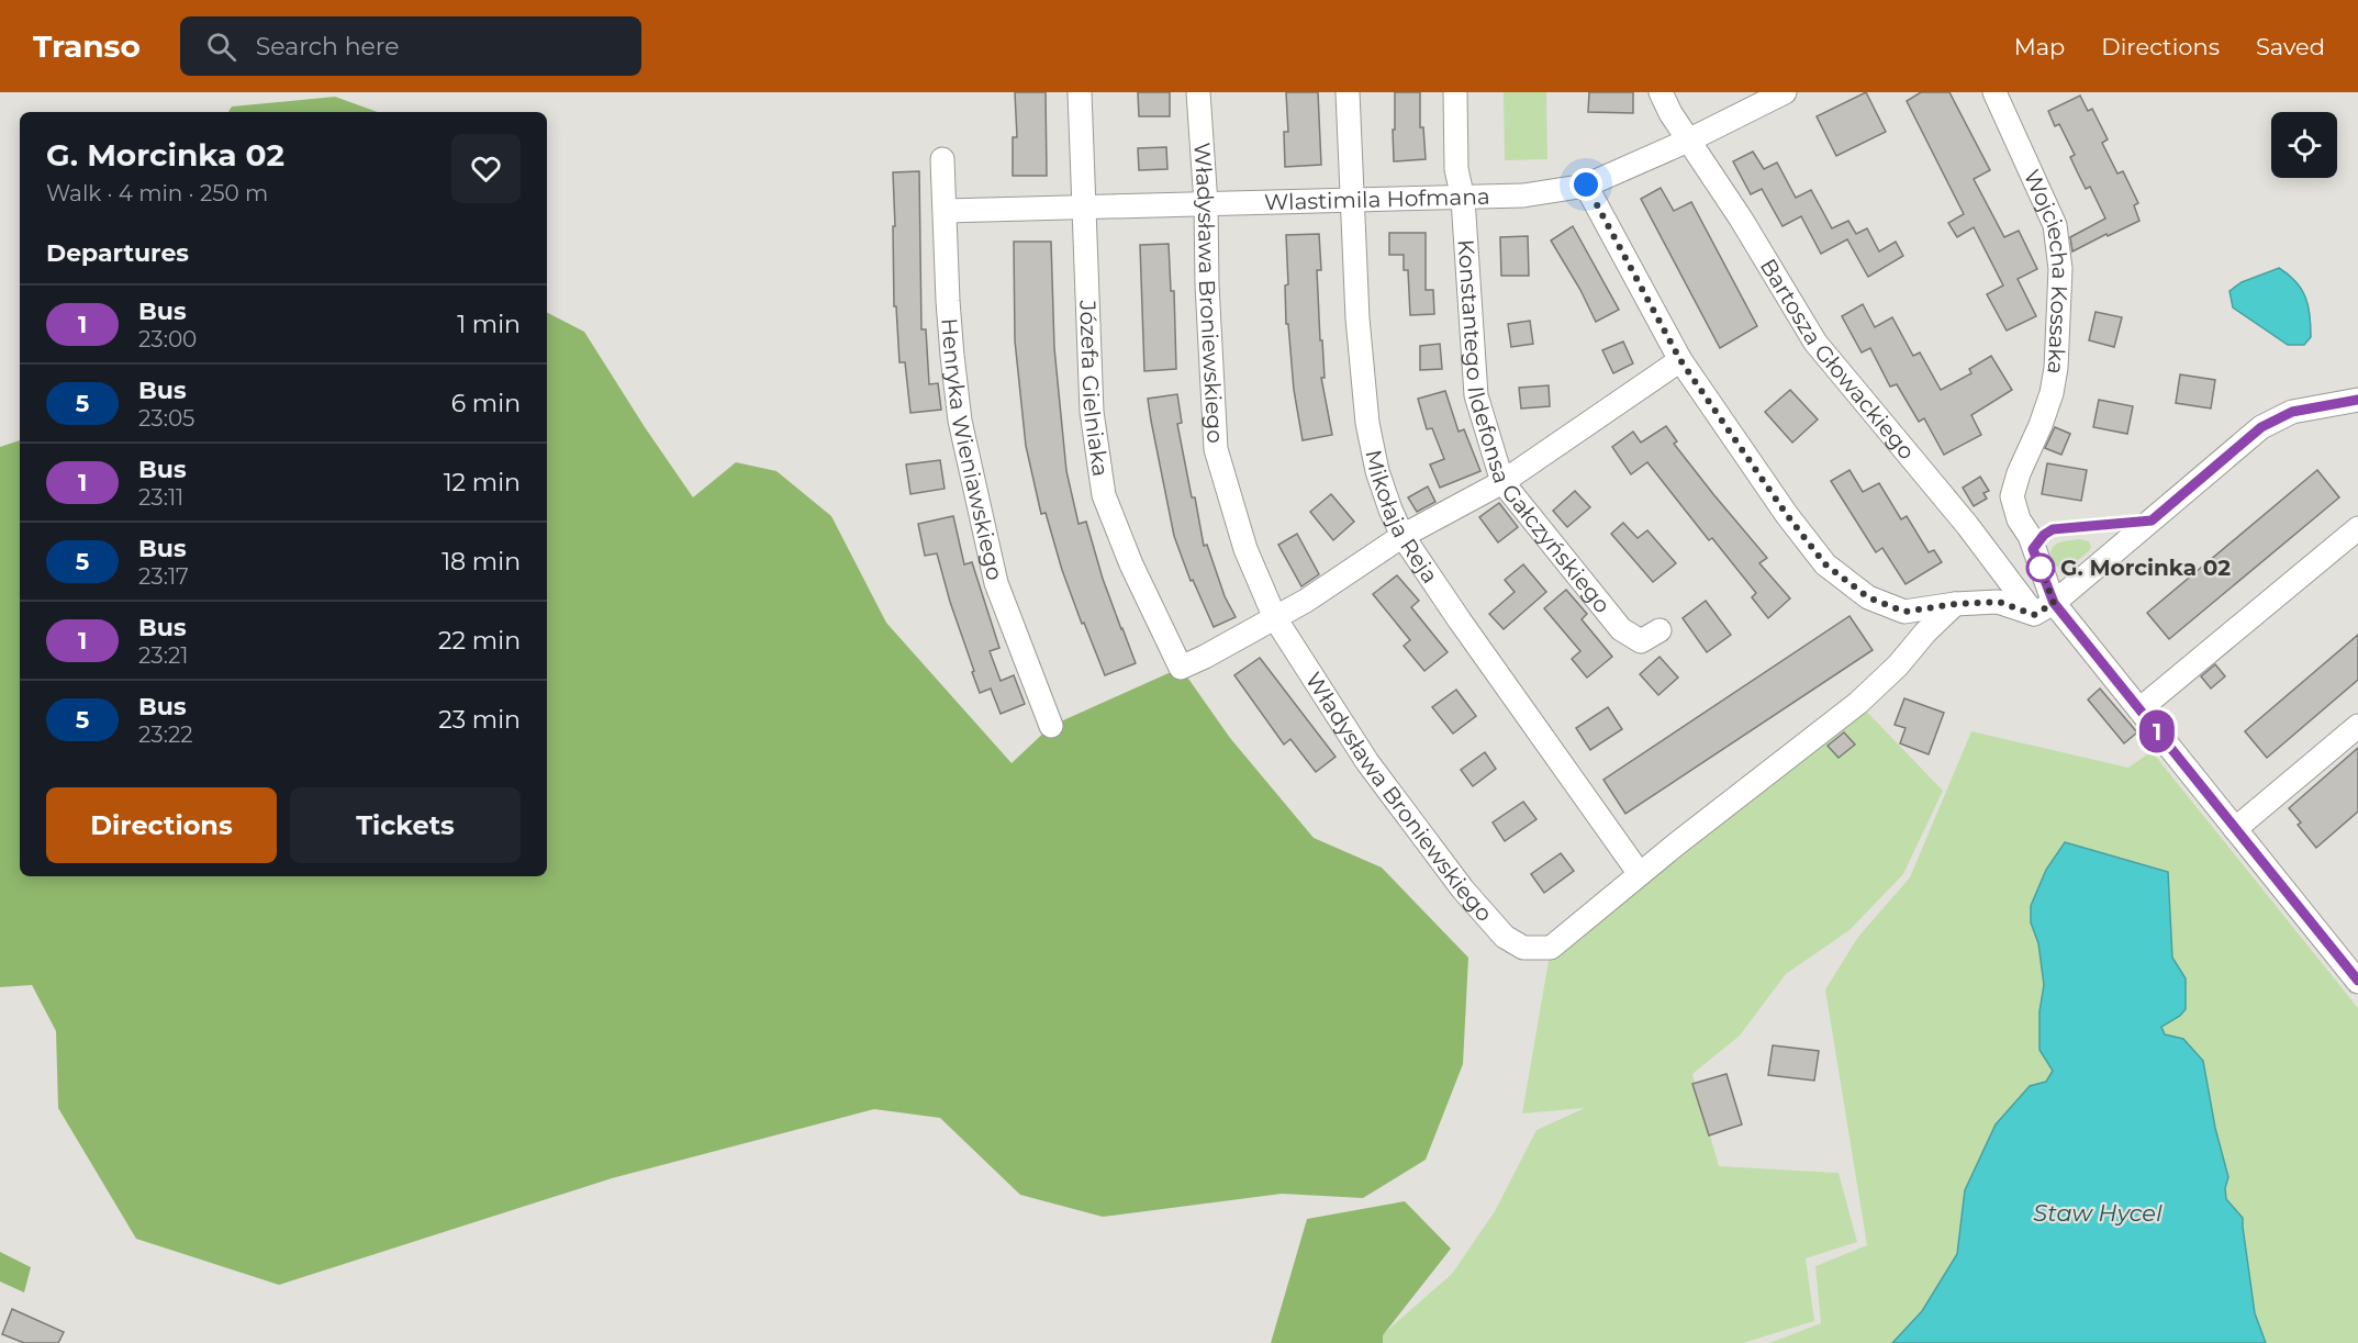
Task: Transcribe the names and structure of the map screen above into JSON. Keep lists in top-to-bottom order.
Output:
{
  "streets": {
    "street": [
      "Wlastimila Hofmana",
      "Wojciecha Kossaka",
      "Władysława Broniewskiego",
      "Bartosza Głowackiego",
      "Józefa Gielniaka",
      "Konstantego Ildefonsa Gałczyńskiego",
      "Henryka Wieniawskiego",
      "Mikołaja Reja"
    ]
  },
  "crossings": [
    ["Wlastimila Hofmana", "Władysława Broniewskiego"],
    ["Wlastimila Hofmana", "Bartosza Głowackiego"],
    ["Wlastimila Hofmana", "Józefa Gielniaka"],
    ["Wlastimila Hofmana", "Konstantego Ildefonsa Gałczyńskiego"],
    ["Wlastimila Hofmana", "Henryka Wieniawskiego"],
    ["Wlastimila Hofmana", "Mikołaja Reja"],
    ["Wojciecha Kossaka", "Bartosza Głowackiego"],
    ["Władysława Broniewskiego", "Józefa Gielniaka"],
    ["Władysława Broniewskiego", "Mikołaja Reja"]
  ],
  "water": ["Staw Hycel"],
  "places": ["G. Morcinka 02"],
  "lines": ["bus line 1"],
  "page": {
    "header": "Transo",
    "search": "Search here",
    "nav": ["Map", "Directions", "Saved"],
    "on_map": "1",
    "heading": [
      ["G. Morcinka 02", "Walk · 4 min · 250 m"],
      "Departures"
    ],
    "list": [
      {
        "mark": "1",
        "name": "Bus",
        "note": "23:00",
        "value": "1 min"
      },
      {
        "mark": "5",
        "name": "Bus",
        "note": "23:05",
        "value": "6 min"
      },
      {
        "mark": "1",
        "name": "Bus",
        "note": "23:11",
        "value": "12 min"
      },
      {
        "mark": "5",
        "name": "Bus",
        "note": "23:17",
        "value": "18 min"
      },
      {
        "mark": "1",
        "name": "Bus",
        "note": "23:21",
        "value": "22 min"
      },
      {
        "mark": "5",
        "name": "Bus",
        "note": "23:22",
        "value": "23 min"
      }
    ],
    "buttons": ["Directions", "Tickets"]
  }
}
